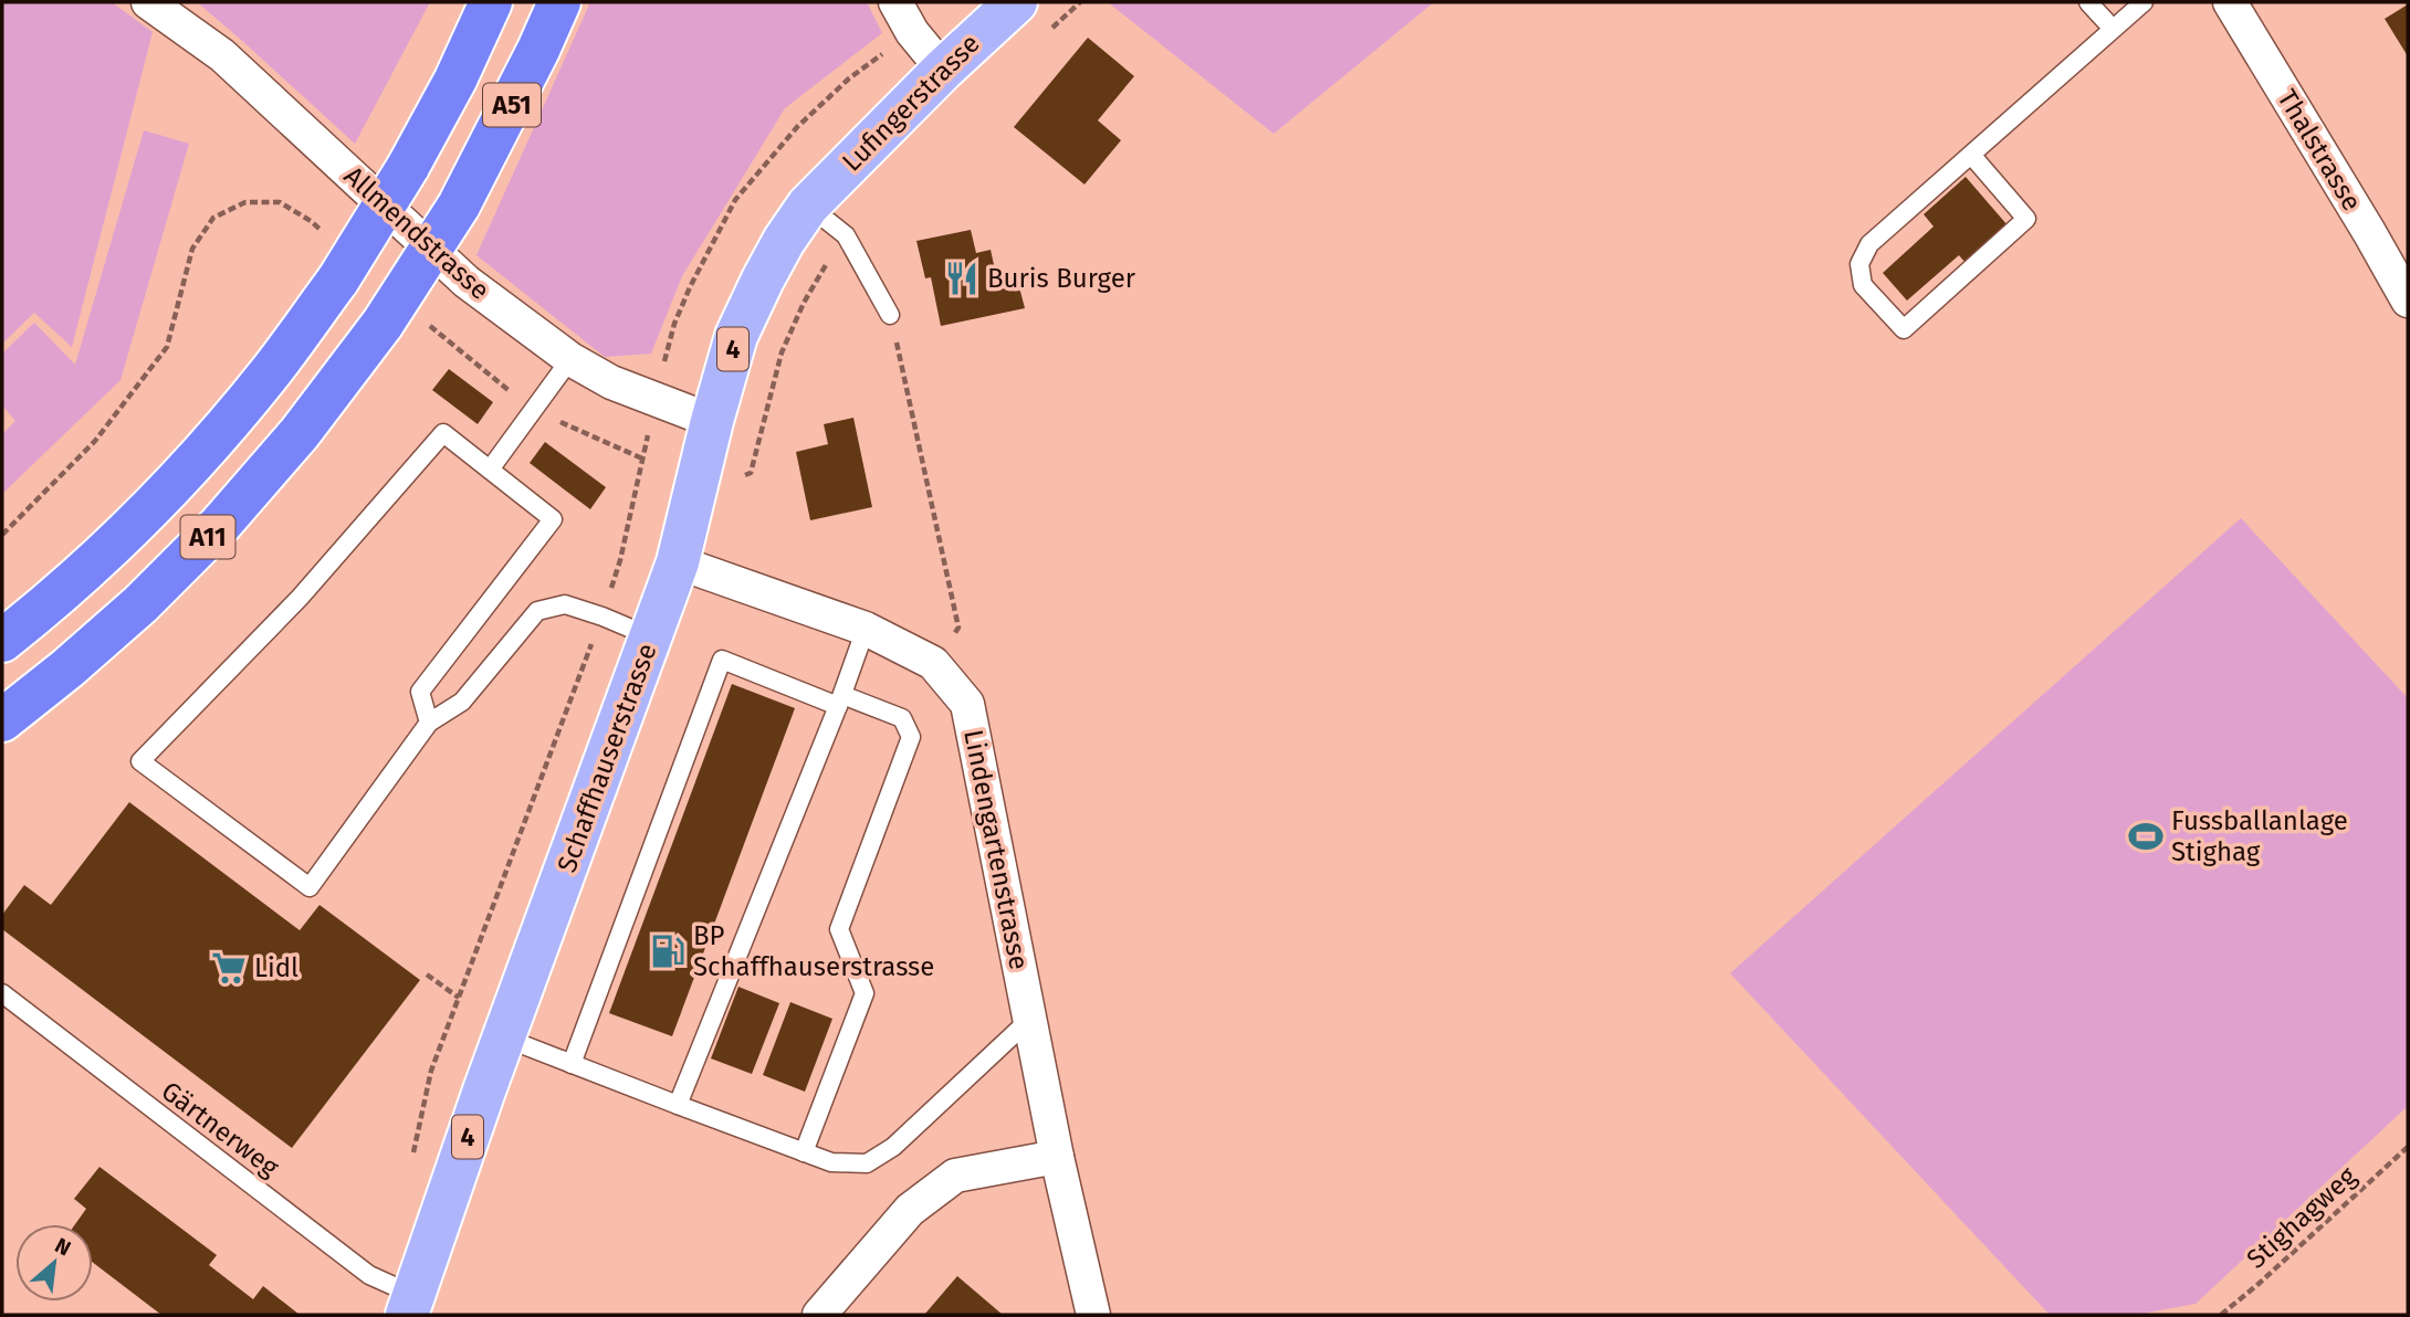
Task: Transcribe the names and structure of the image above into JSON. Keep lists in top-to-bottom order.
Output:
{
  "streets": {
    "highway": ["A51", "A11"],
    "main road": ["Lufingerstrasse", "4", "Schaffhauserstrasse"],
    "street": ["Thalstrasse", "Allmendstrasse", "Lindengartenstrasse"],
    "lane": ["Gärtnerweg"],
    "path": ["Stighagweg"]
  },
  "crossings": [
    ["Lufingerstrasse", "Schaffhauserstrasse"],
    ["A51", "A11"],
    ["Allmendstrasse", "Schaffhauserstrasse"],
    ["Schaffhauserstrasse", "Lindengartenstrasse"],
    ["Schaffhauserstrasse", "Gärtnerweg"]
  ],
  "places": {
    "restaurant": ["Buris Burger"],
    "sports": ["Fussballanlage Stighag"],
    "fuel station": ["BP Schaffhauserstrasse"],
    "supermarket": ["Lidl"]
  },
  "north": "top right"
}
